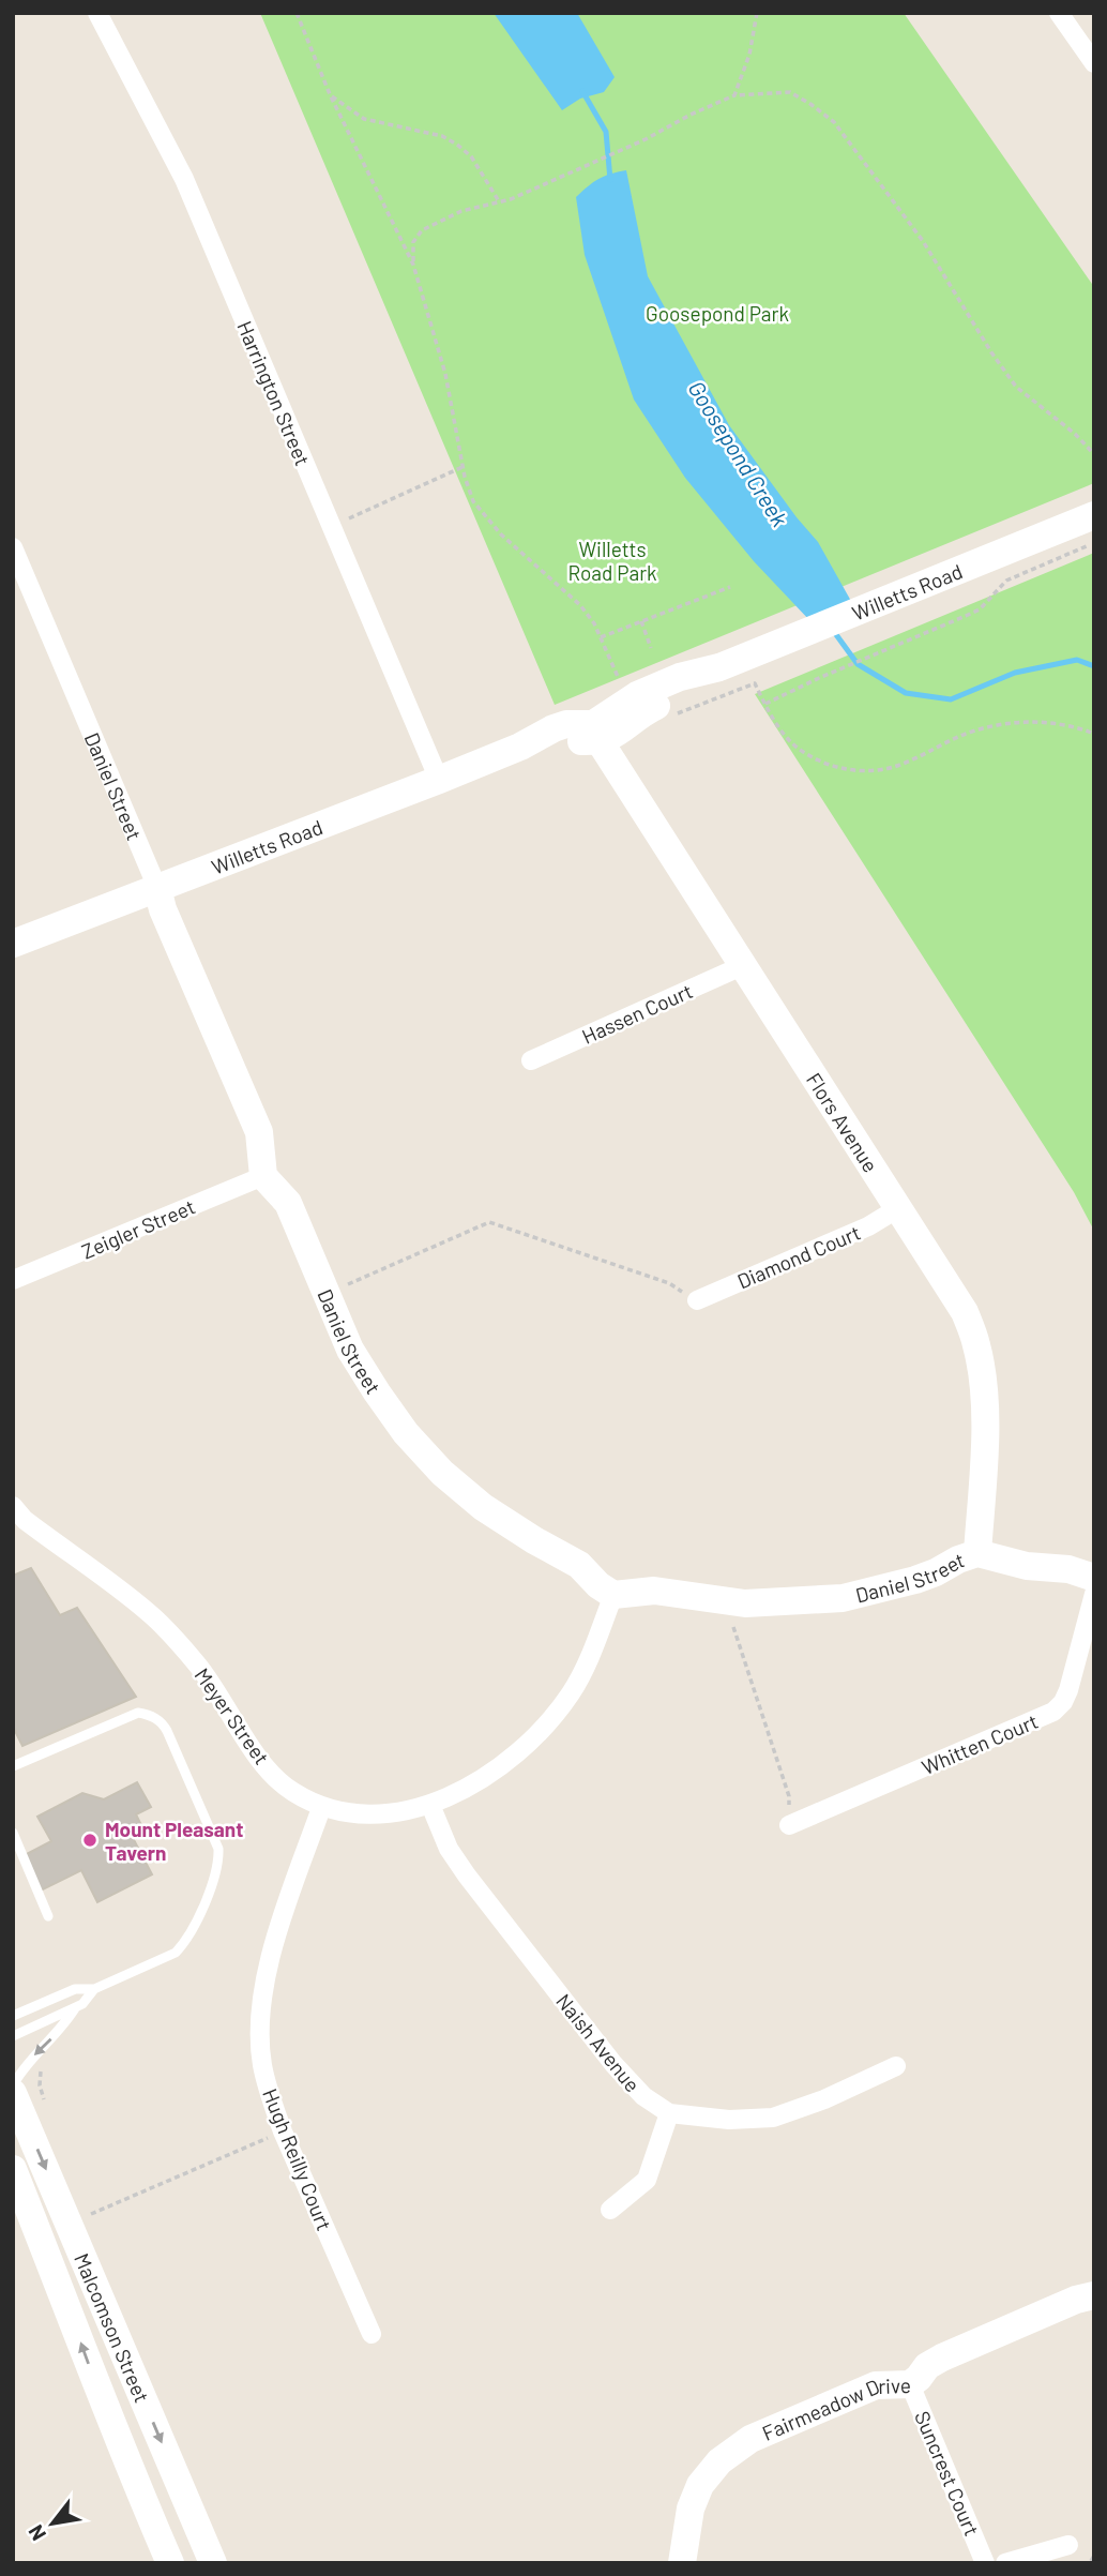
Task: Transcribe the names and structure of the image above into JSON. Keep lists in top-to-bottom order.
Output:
{
  "streets": {
    "street": [
      "Harrington Street",
      "Willetts Road",
      "Daniel Street",
      "Hassen Court",
      "Flors Avenue",
      "Zeigler Street",
      "Diamond Court",
      "Meyer Street",
      "Whitten Court",
      "Naish Avenue",
      "Hugh Reilly Court",
      "Malcomson Street",
      "Fairmeadow Drive",
      "Suncrest Court"
    ]
  },
  "crossings": [
    ["Harrington Street", "Willetts Road"],
    ["Willetts Road", "Daniel Street"],
    ["Willetts Road", "Flors Avenue"],
    ["Daniel Street", "Flors Avenue"],
    ["Daniel Street", "Zeigler Street"],
    ["Daniel Street", "Meyer Street"],
    ["Hassen Court", "Flors Avenue"],
    ["Flors Avenue", "Diamond Court"],
    ["Meyer Street", "Naish Avenue"],
    ["Meyer Street", "Hugh Reilly Court"],
    ["Fairmeadow Drive", "Suncrest Court"]
  ],
  "water": ["Goosepond Creek"],
  "parks": ["Goosepond Park", "Willetts Road Park"],
  "places": ["Mount Pleasant Tavern"],
  "north": "bottom left"
}
